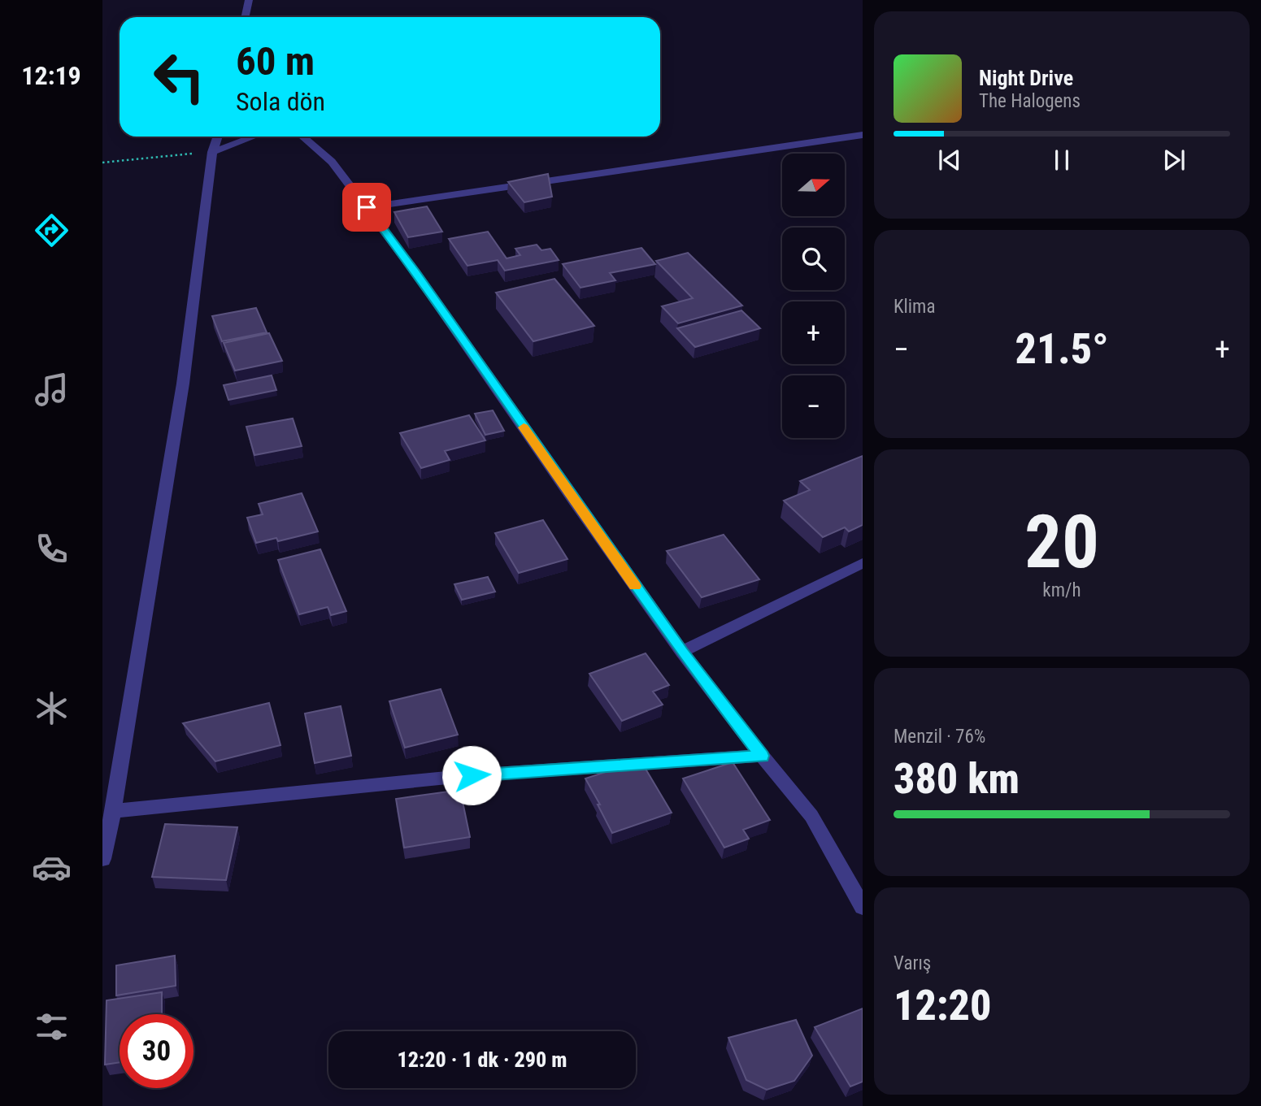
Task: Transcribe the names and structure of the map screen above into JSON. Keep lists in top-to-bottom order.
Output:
{
  "north": "right",
  "page": {
    "tabs": "12:19",
    "turn": ["60 m", "Sola dön"],
    "song": ["Night Drive", "The Halogens"],
    "map_buttons": ["+", "−"],
    "tile": [
      "Klima",
      ["20", "km/h"],
      ["Menzil · 76%", "380 km"],
      ["Varış", "12:20"]
    ],
    "heat": ["−", "21.5°", "+"],
    "limit": "30",
    "trip": "12:20 · 1 dk · 290 m"
  }
}
